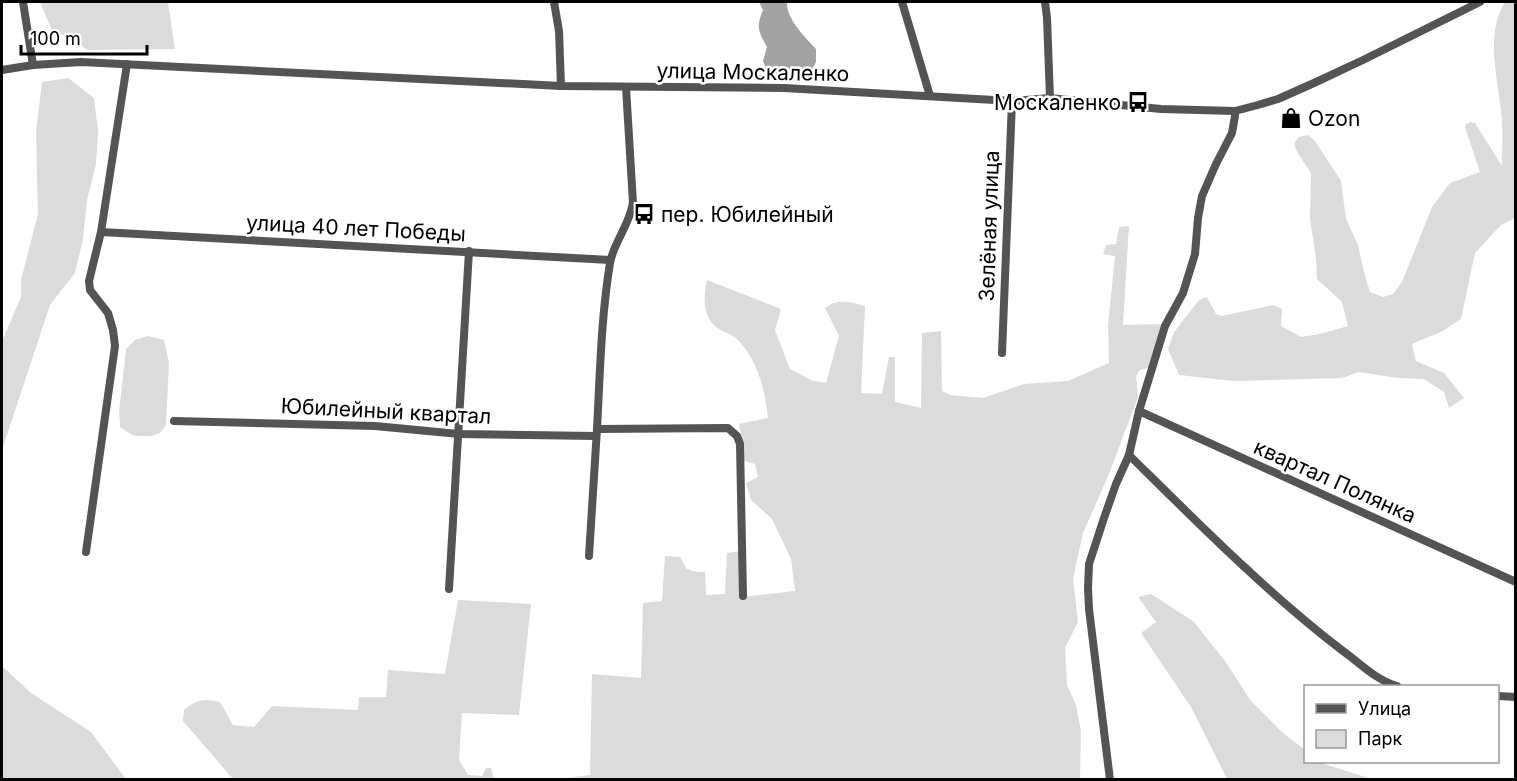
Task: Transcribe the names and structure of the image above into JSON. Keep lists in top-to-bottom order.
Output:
{
  "streets": {
    "street": [
      "улица Москаленко",
      "Зелёная улица",
      "улица 40 лет Победы",
      "Юбилейный квартал",
      "квартал Полянка"
    ]
  },
  "crossings": [
    ["улица Москаленко", "Зелёная улица"]
  ],
  "places": {
    "bus stop": ["Москаленко", "пер. Юбилейный"],
    "shop": ["Ozon"]
  },
  "legend": ["Улица", "Парк"],
  "scale_bar": "100 m"
}
